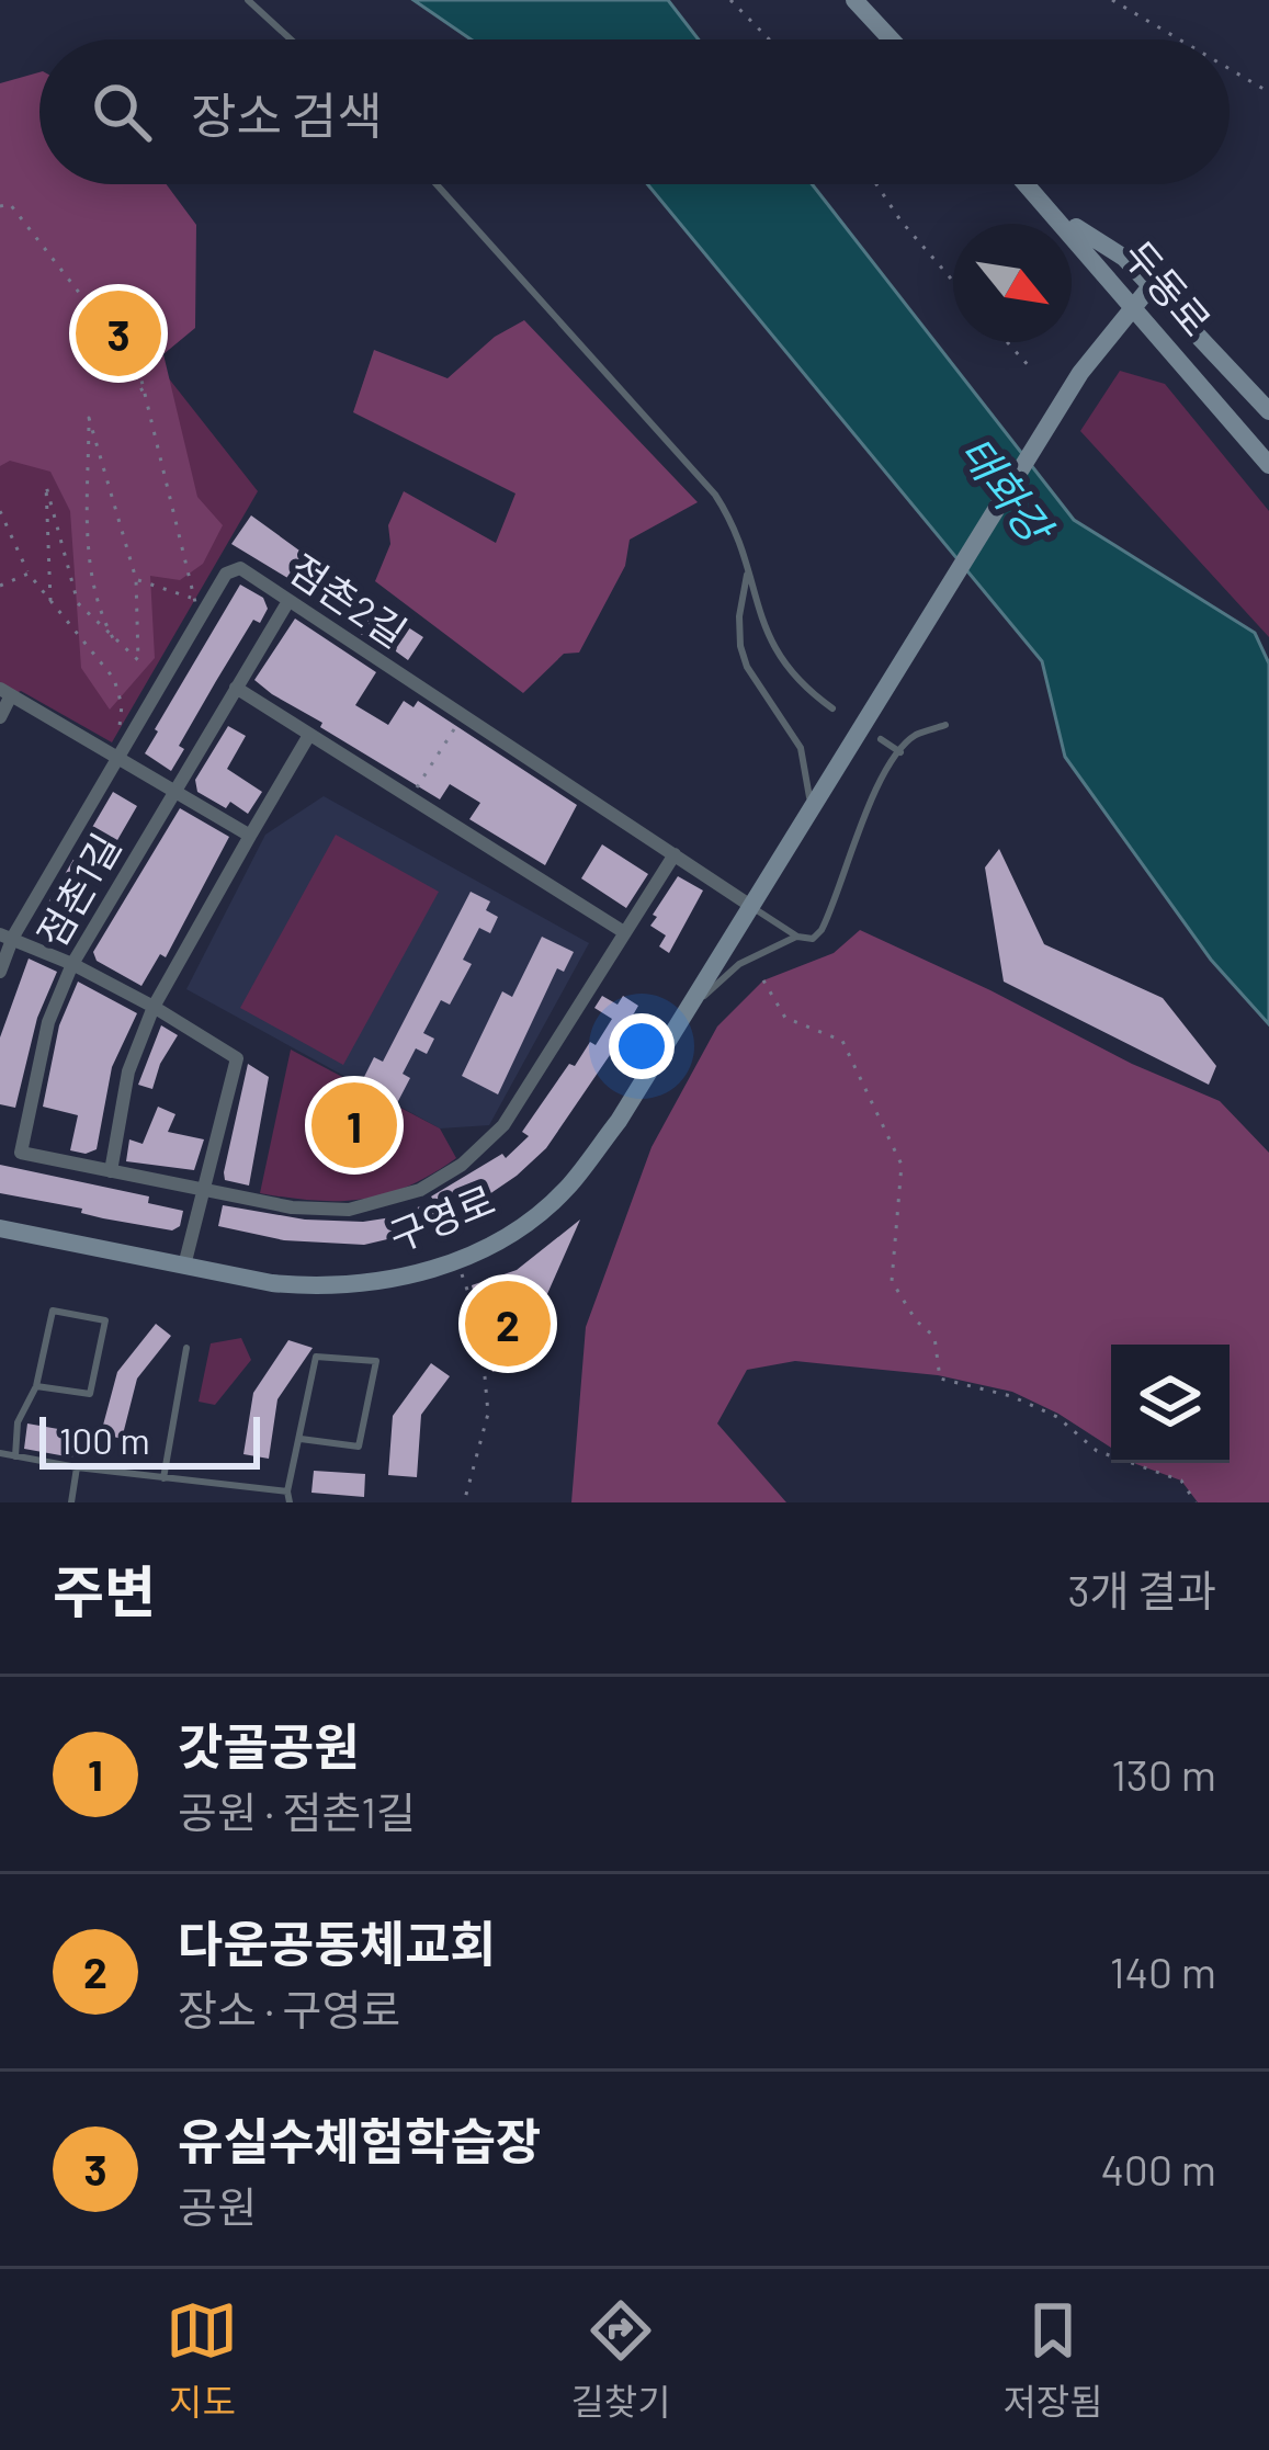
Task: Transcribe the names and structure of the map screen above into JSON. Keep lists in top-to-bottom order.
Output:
{
  "streets": {
    "main road": ["두동로", "구영로"],
    "street": ["점촌2길", "점촌1길"]
  },
  "crossings": [
    ["두동로", "구영로"],
    ["점촌2길", "점촌1길"],
    ["점촌2길", "구영로"]
  ],
  "water": ["태화강"],
  "scale_bar": "100 m",
  "north": "bottom right",
  "page": {
    "search": "장소 검색",
    "pins": ["3", "1", "2"],
    "scale": "100 m",
    "heading": ["주변", "3개 결과"],
    "list": [
      {
        "mark": "1",
        "name": "갓골공원",
        "note": "공원 · 점촌1길",
        "value": "130 m"
      },
      {
        "mark": "2",
        "name": "다운공동체교회",
        "note": "장소 · 구영로",
        "value": "140 m"
      },
      {
        "mark": "3",
        "name": "유실수체험학습장",
        "note": "공원",
        "value": "400 m"
      }
    ],
    "nav": ["지도", "길찾기", "저장됨"]
  }
}
